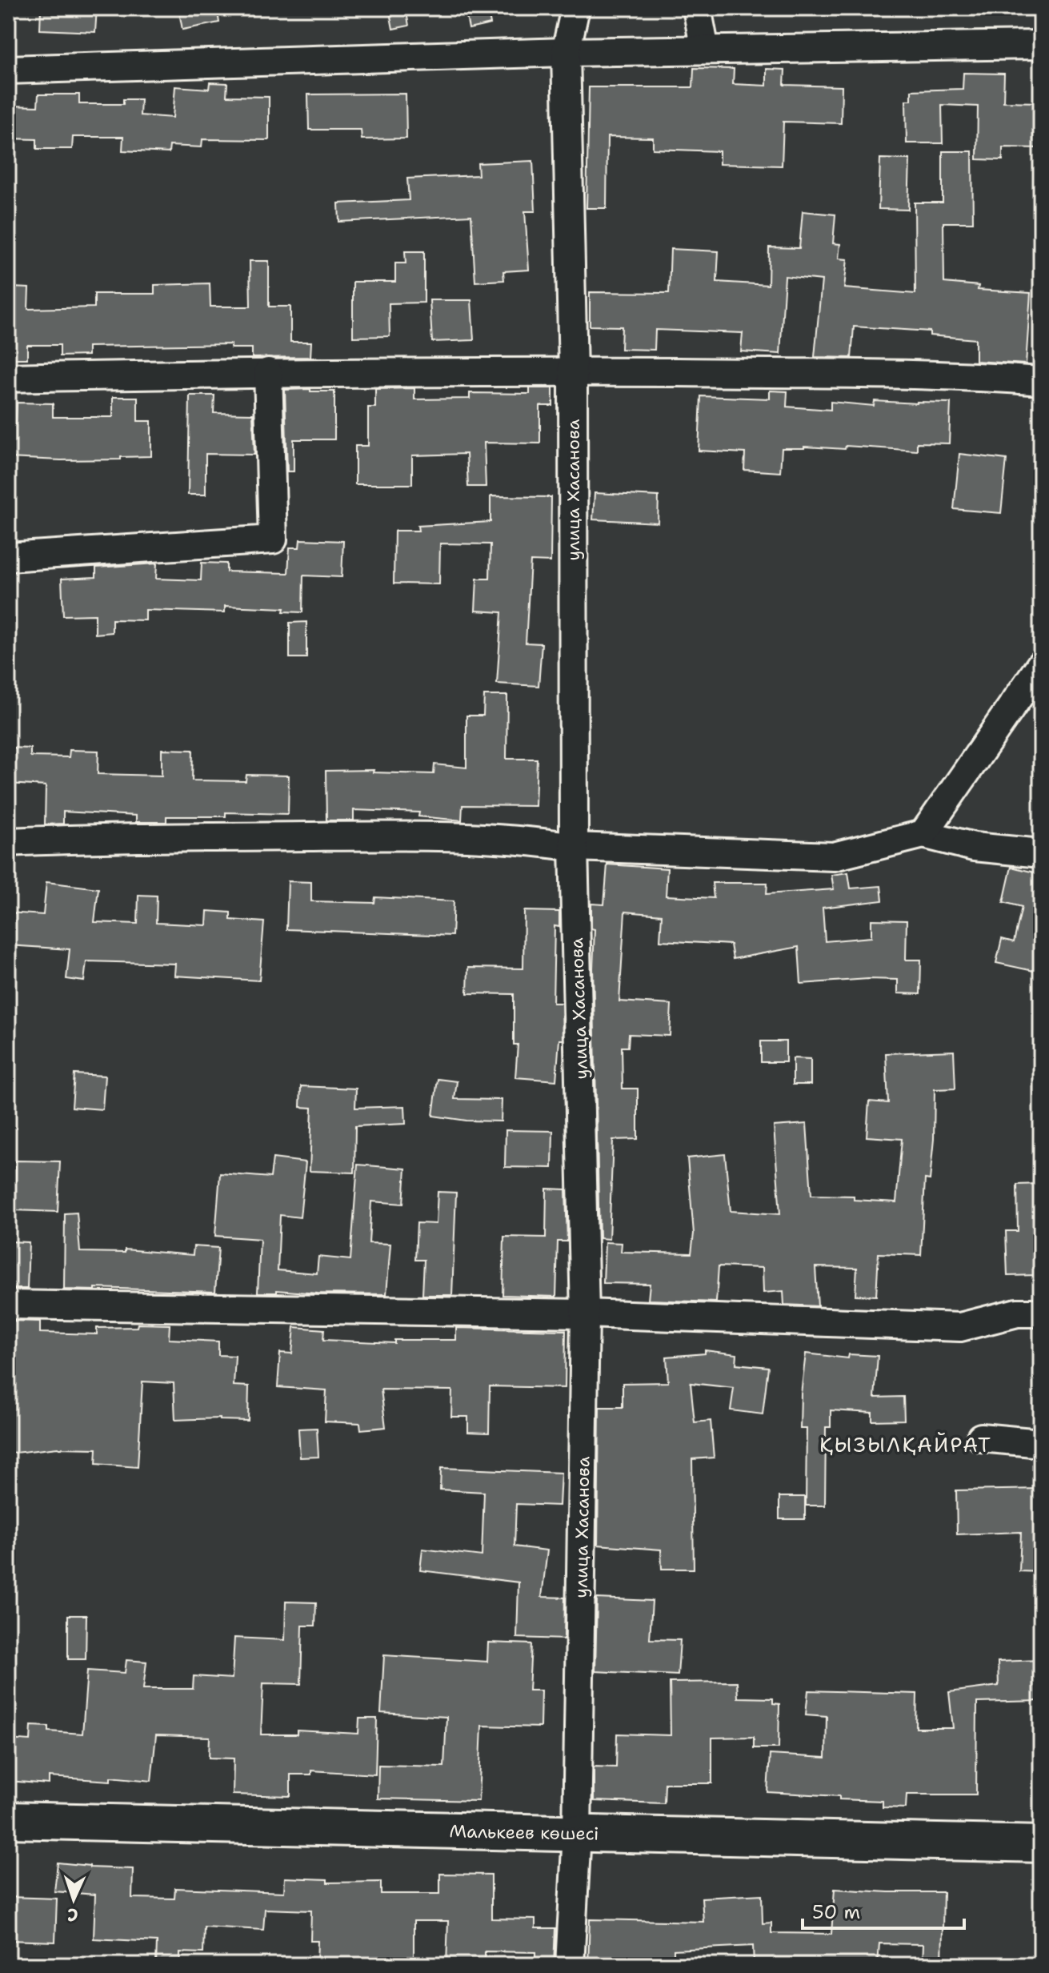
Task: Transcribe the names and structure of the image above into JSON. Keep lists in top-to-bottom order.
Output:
{
  "streets": {
    "main road": ["Малькеев көшесі"],
    "street": ["улица Хасанова"]
  },
  "crossings": [
    ["улица Хасанова", "Малькеев көшесі"]
  ],
  "districts": ["ҚЫЗЫЛҚАЙРАТ"],
  "scale_bar": "50 m",
  "north": "bottom"
}
